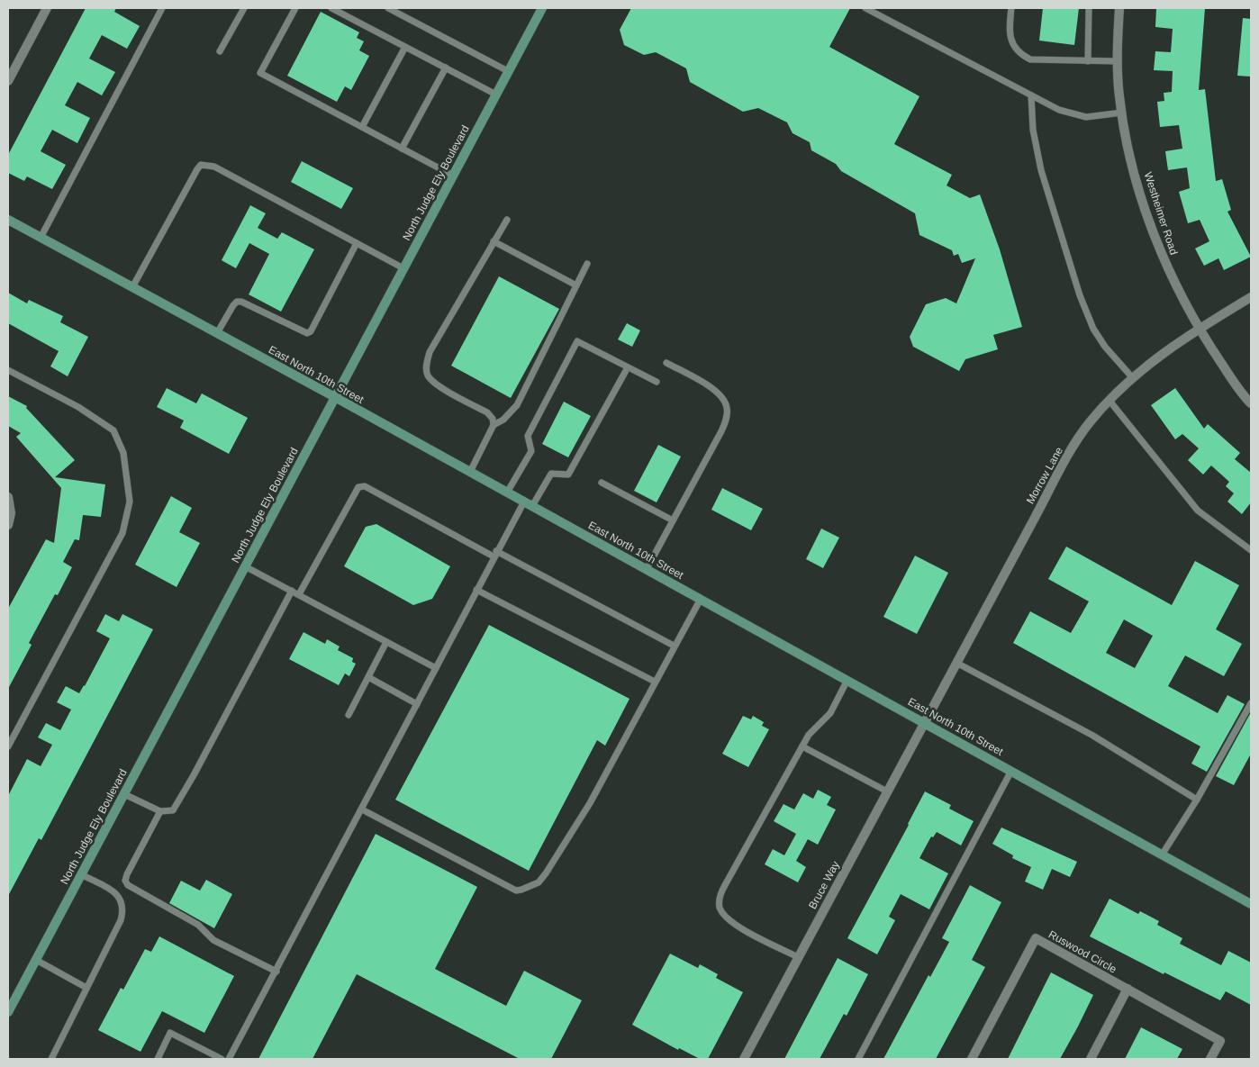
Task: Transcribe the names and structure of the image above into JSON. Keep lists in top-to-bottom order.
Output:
{
  "streets": {
    "main road": ["North Judge Ely Boulevard", "East North 10th Street"],
    "street": [
      "Westheimer Road",
      "Morrow Lane",
      "Bruce Way",
      "Ruswood Circle"
    ]
  },
  "crossings": [
    ["North Judge Ely Boulevard", "East North 10th Street"],
    ["Westheimer Road", "Morrow Lane"],
    ["East North 10th Street", "Morrow Lane"],
    ["East North 10th Street", "Bruce Way"],
    ["Morrow Lane", "Bruce Way"]
  ]
}
